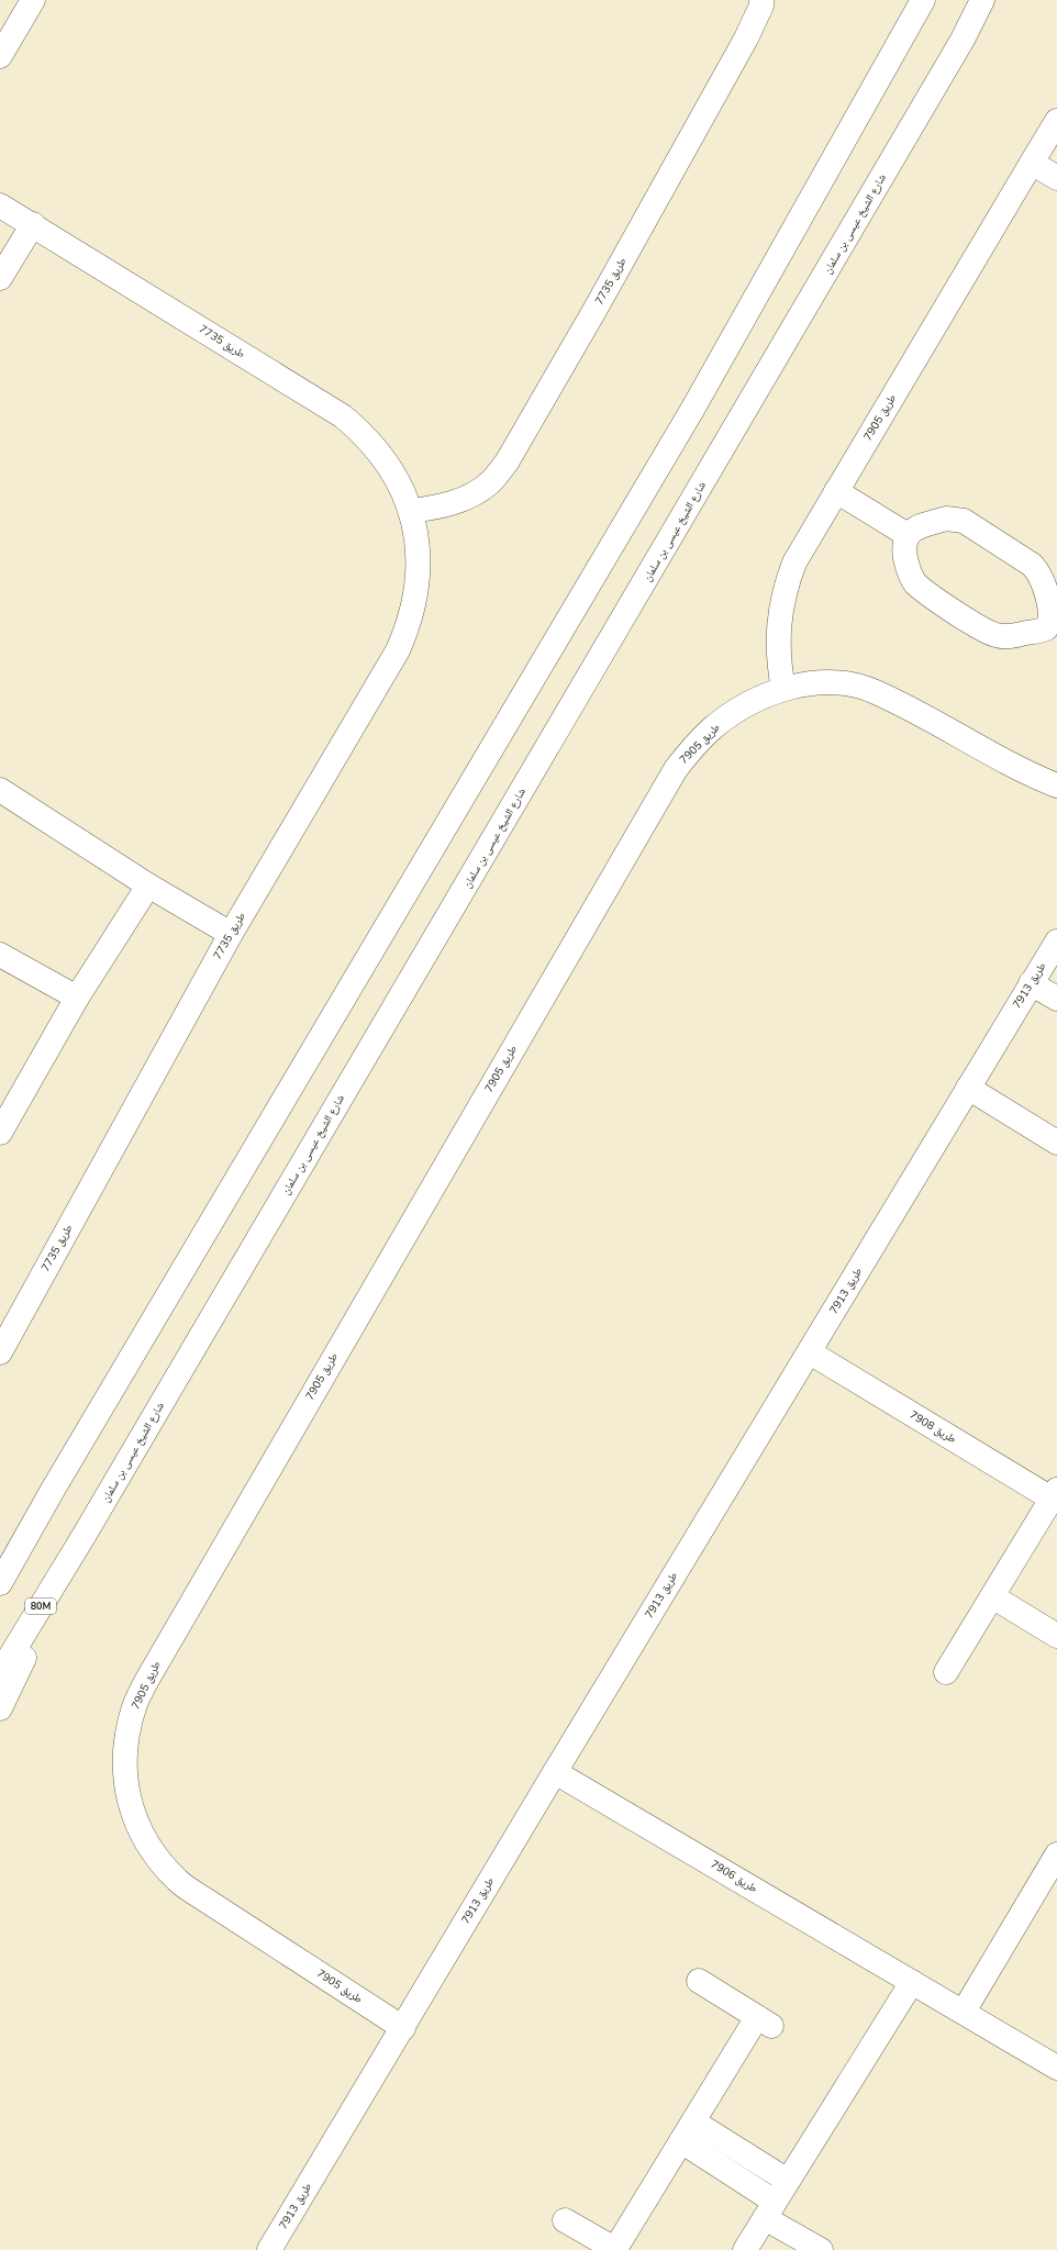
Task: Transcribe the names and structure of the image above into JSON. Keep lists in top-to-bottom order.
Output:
{
  "streets": {
    "main road": [
      "شارع الشيخ عيسى بن سلمان",
      "طريق 7735",
      "طريق 7905",
      "طريق 7913",
      "طريق 7908",
      "80M",
      "طريق 7906"
    ]
  },
  "crossings": [
    ["طريق 7905", "طريق 7913"],
    ["طريق 7913", "طريق 7908"],
    ["طريق 7913", "طريق 7906"]
  ]
}
